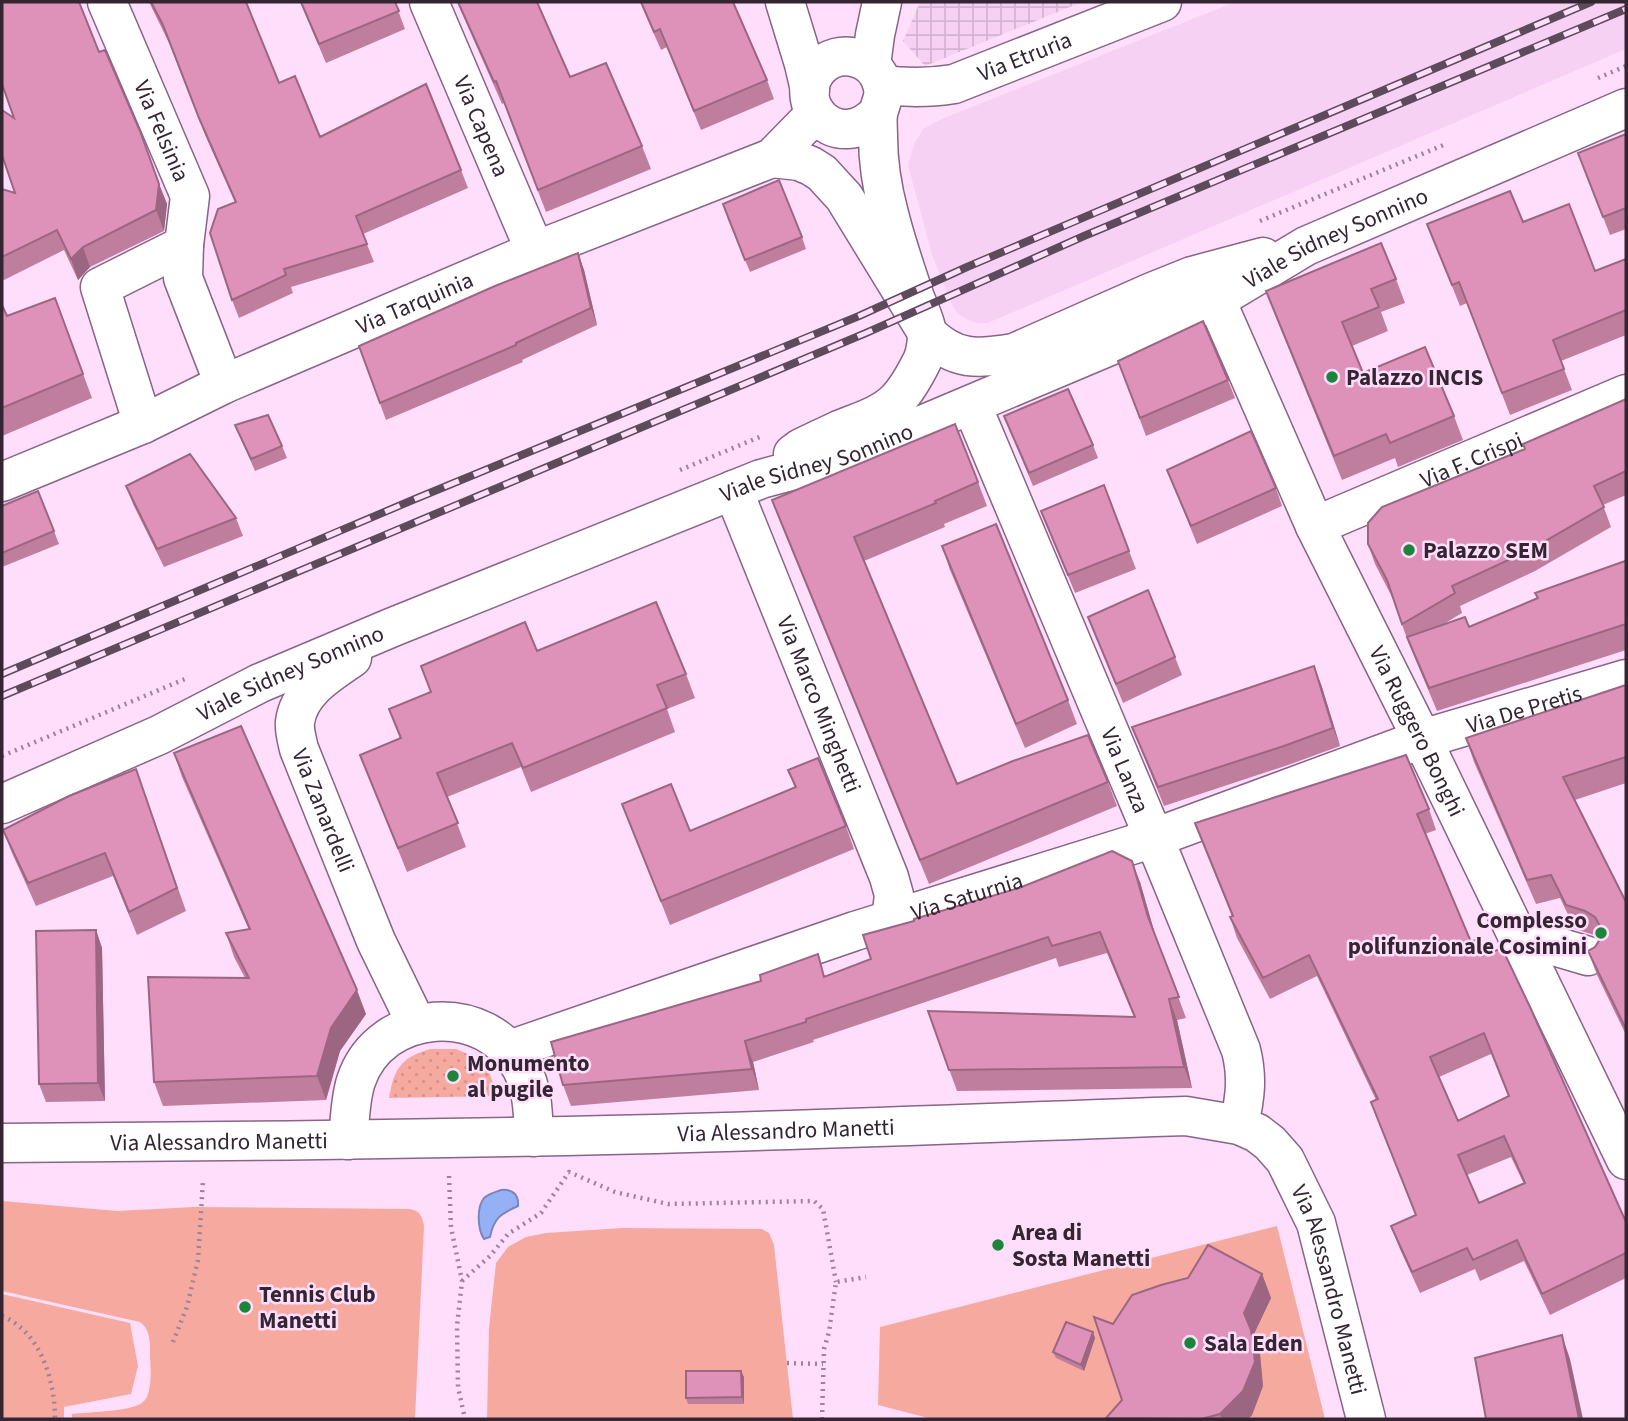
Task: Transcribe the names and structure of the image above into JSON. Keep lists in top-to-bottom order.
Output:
{
  "streets": {
    "street": [
      "Via Etruria",
      "Via Capena",
      "Via Felsinia",
      "Viale Sidney Sonnino",
      "Via Tarquinia",
      "Via F. Crispi",
      "Via Marco Minghetti",
      "Via De Pretis",
      "Via Ruggero Bonghi",
      "Via Lanza",
      "Via Zanardelli",
      "Via Saturnia",
      "Via Alessandro Manetti"
    ]
  },
  "crossings": [
    ["Via Etruria", "Via Tarquinia"],
    ["Via Capena", "Via Tarquinia"],
    ["Via Felsinia", "Via Tarquinia"],
    ["Viale Sidney Sonnino", "Via Marco Minghetti"],
    ["Viale Sidney Sonnino", "Via Ruggero Bonghi"],
    ["Viale Sidney Sonnino", "Via Zanardelli"],
    ["Via F. Crispi", "Via Ruggero Bonghi"],
    ["Via Marco Minghetti", "Via Saturnia"],
    ["Via De Pretis", "Via Ruggero Bonghi"],
    ["Via De Pretis", "Via Saturnia"],
    ["Via Ruggero Bonghi", "Via Saturnia"],
    ["Via Lanza", "Via Saturnia"],
    ["Via Lanza", "Via Alessandro Manetti"]
  ],
  "places": [
    "Palazzo INCIS",
    "Palazzo SEM",
    "Complesso polifunzionale Cosimini",
    "Monumento al pugile",
    "Area di Sosta Manetti",
    "Tennis Club Manetti",
    "Sala Eden"
  ]
}
